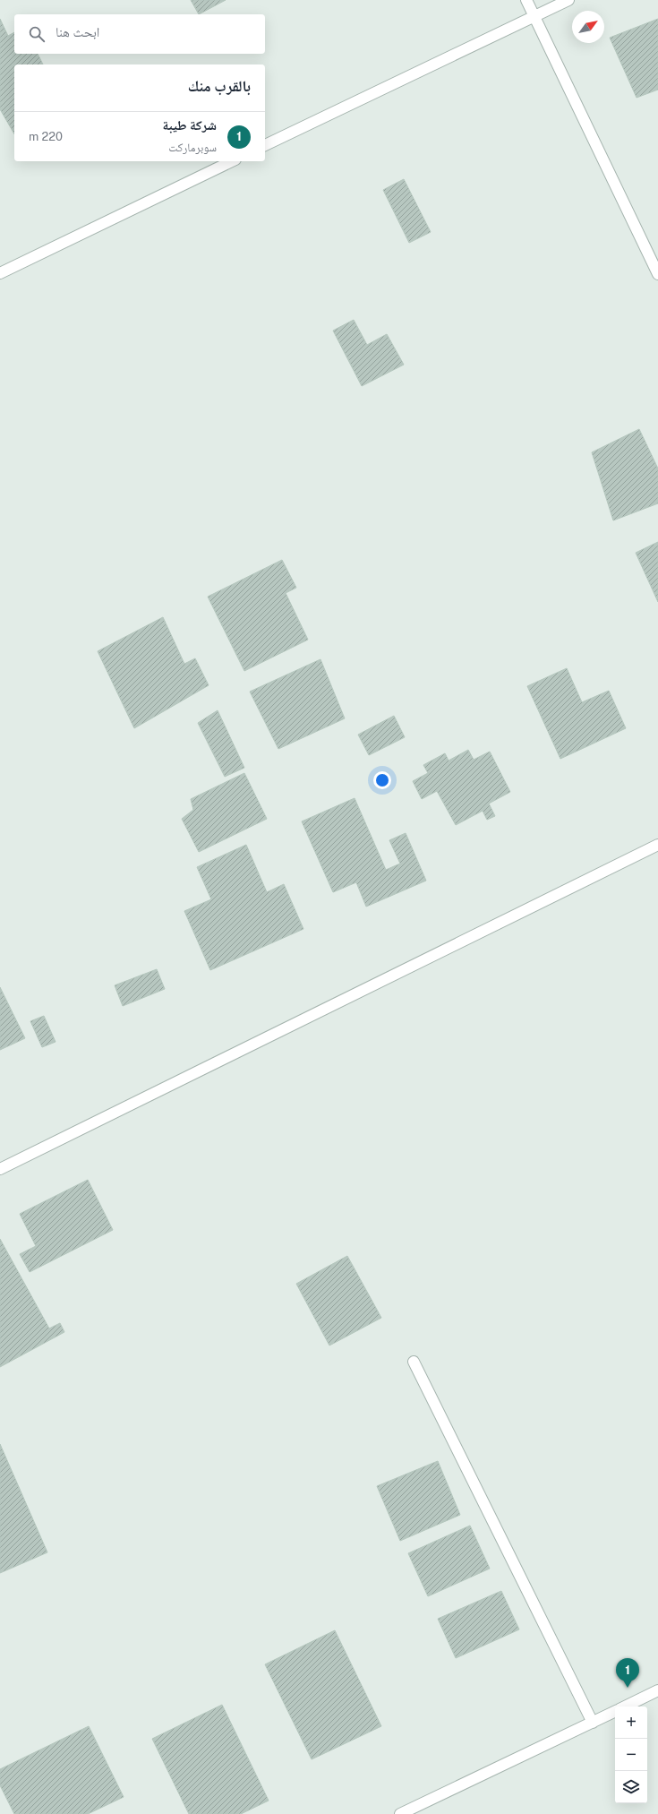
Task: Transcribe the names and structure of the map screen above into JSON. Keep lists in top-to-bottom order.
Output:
{
  "north": "top right",
  "page": {
    "search": "ابحث هنا",
    "heading": "بالقرب منك",
    "list": [
      {
        "mark": "1",
        "name": "شركة طيبة",
        "note": "سوبرماركت",
        "value": "220 m"
      }
    ],
    "pins": "1",
    "map_buttons": ["+", "−"]
  }
}
